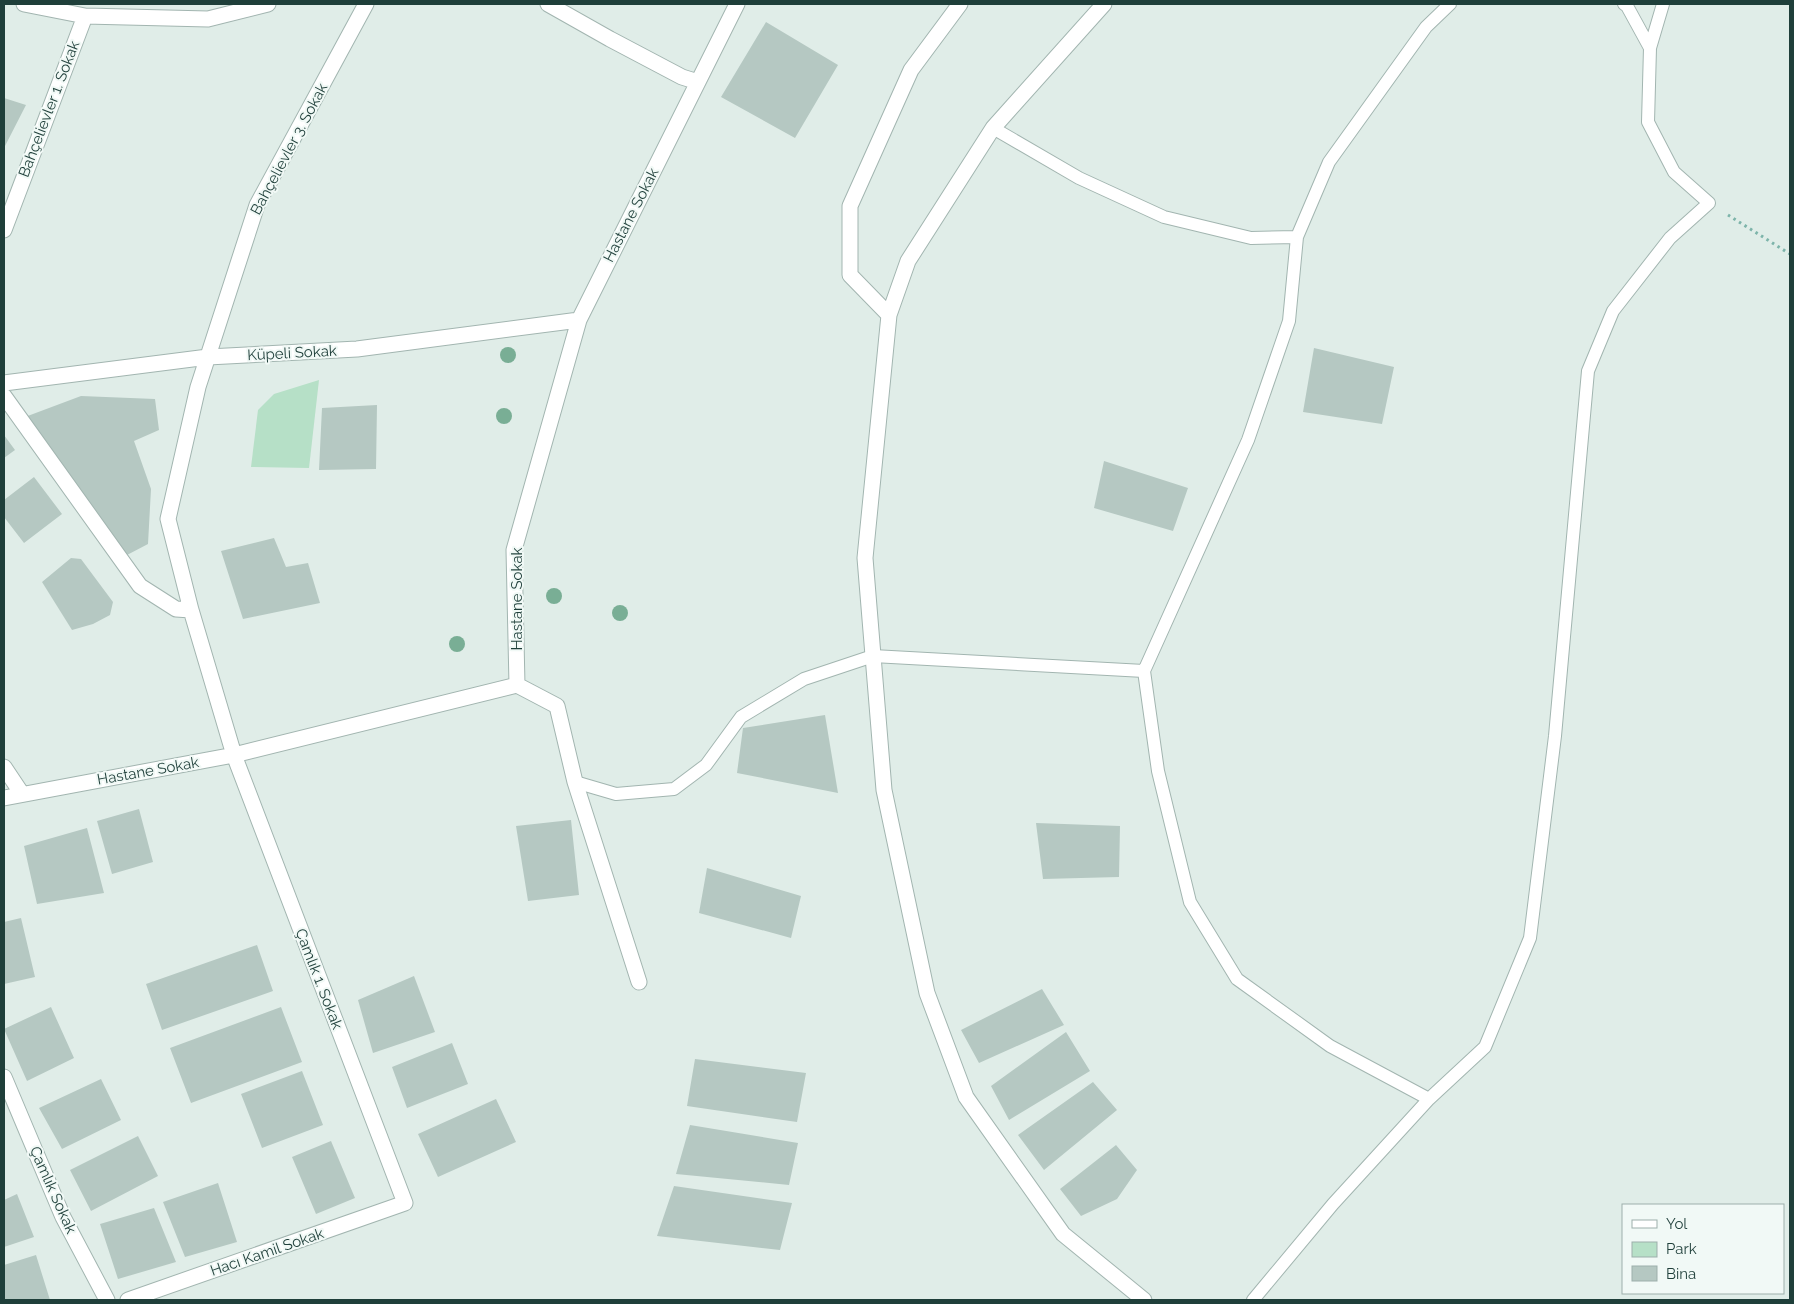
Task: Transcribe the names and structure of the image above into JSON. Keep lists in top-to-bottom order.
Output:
{
  "streets": {
    "street": [
      "Bahçelievler 1. Sokak",
      "Bahçelievler 3. Sokak",
      "Hastane Sokak",
      "Küpeli Sokak",
      "Çamlık 1. Sokak",
      "Çamlık Sokak",
      "Hacı Kamil Sokak"
    ]
  },
  "crossings": [
    ["Bahçelievler 3. Sokak", "Küpeli Sokak"],
    ["Bahçelievler 3. Sokak", "Çamlık 1. Sokak"],
    ["Hastane Sokak", "Küpeli Sokak"],
    ["Hastane Sokak", "Çamlık 1. Sokak"],
    ["Çamlık 1. Sokak", "Hacı Kamil Sokak"]
  ],
  "legend": ["Yol", "Park", "Bina"]
}
